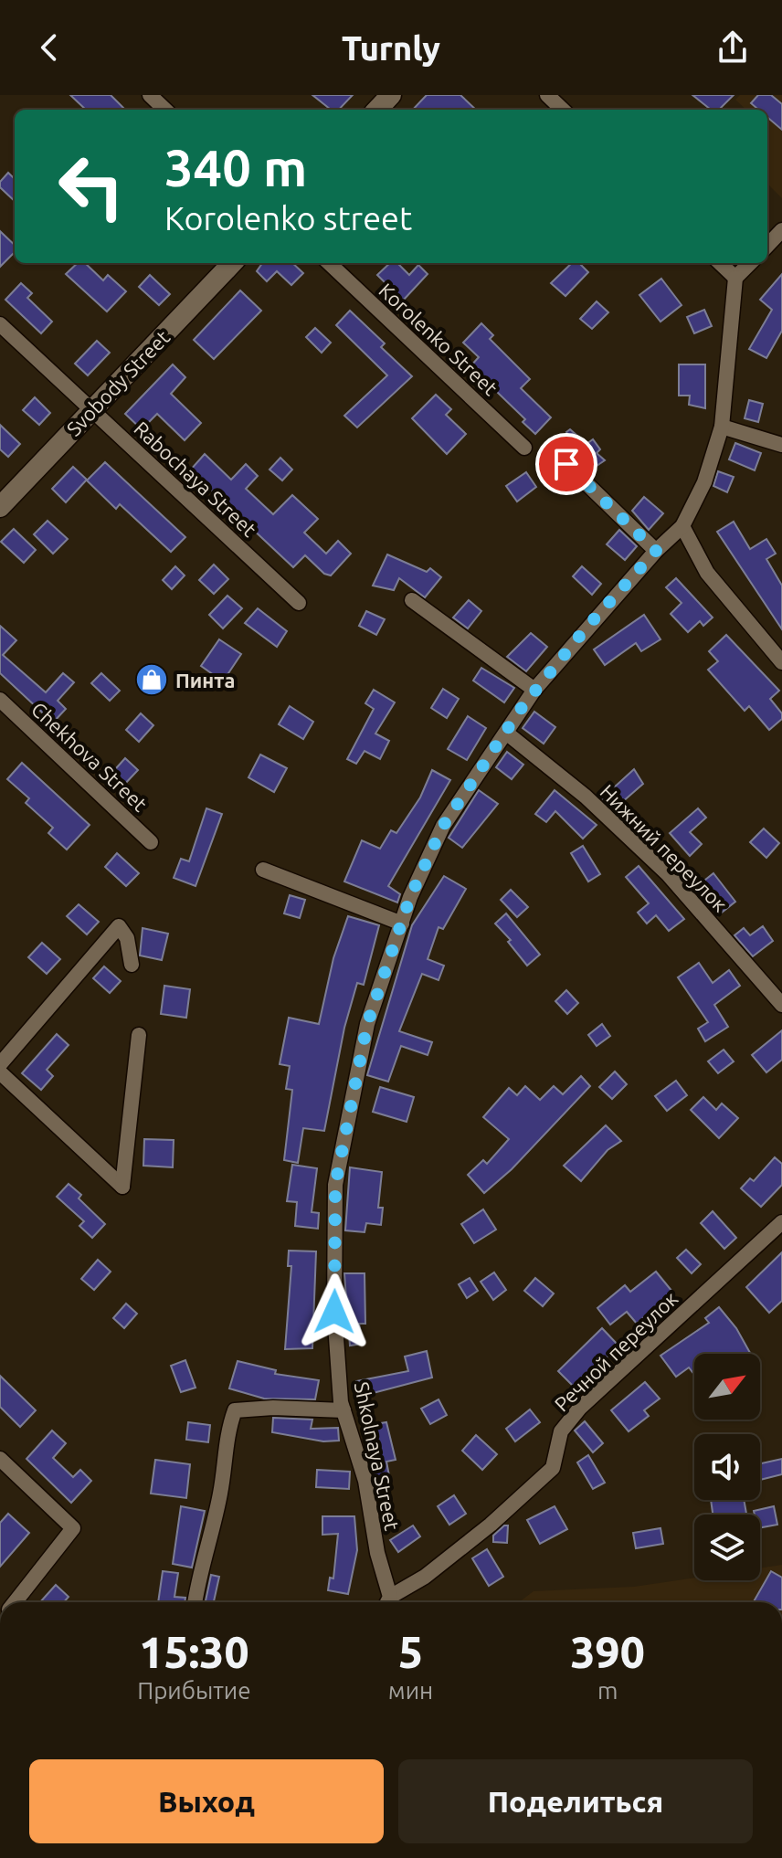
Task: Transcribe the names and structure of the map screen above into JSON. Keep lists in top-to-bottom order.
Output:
{
  "streets": {
    "street": [
      "Korolenko Street",
      "Svobody Street",
      "Rabochaya Street",
      "Chekhova Street",
      "Нижний переулок",
      "Речной переулок",
      "Shkolnaya Street"
    ]
  },
  "crossings": [
    ["Svobody Street", "Rabochaya Street"],
    ["Нижний переулок", "Shkolnaya Street"]
  ],
  "places": {
    "shop": ["Пинта"]
  },
  "north": "top right",
  "page": {
    "header": "Turnly",
    "turn": ["340 m", "Korolenko street"],
    "eta": [
      "15:30",
      "Прибытие",
      "5",
      "мин",
      "390",
      "m"
    ],
    "buttons": ["Выход", "Поделиться"]
  }
}
